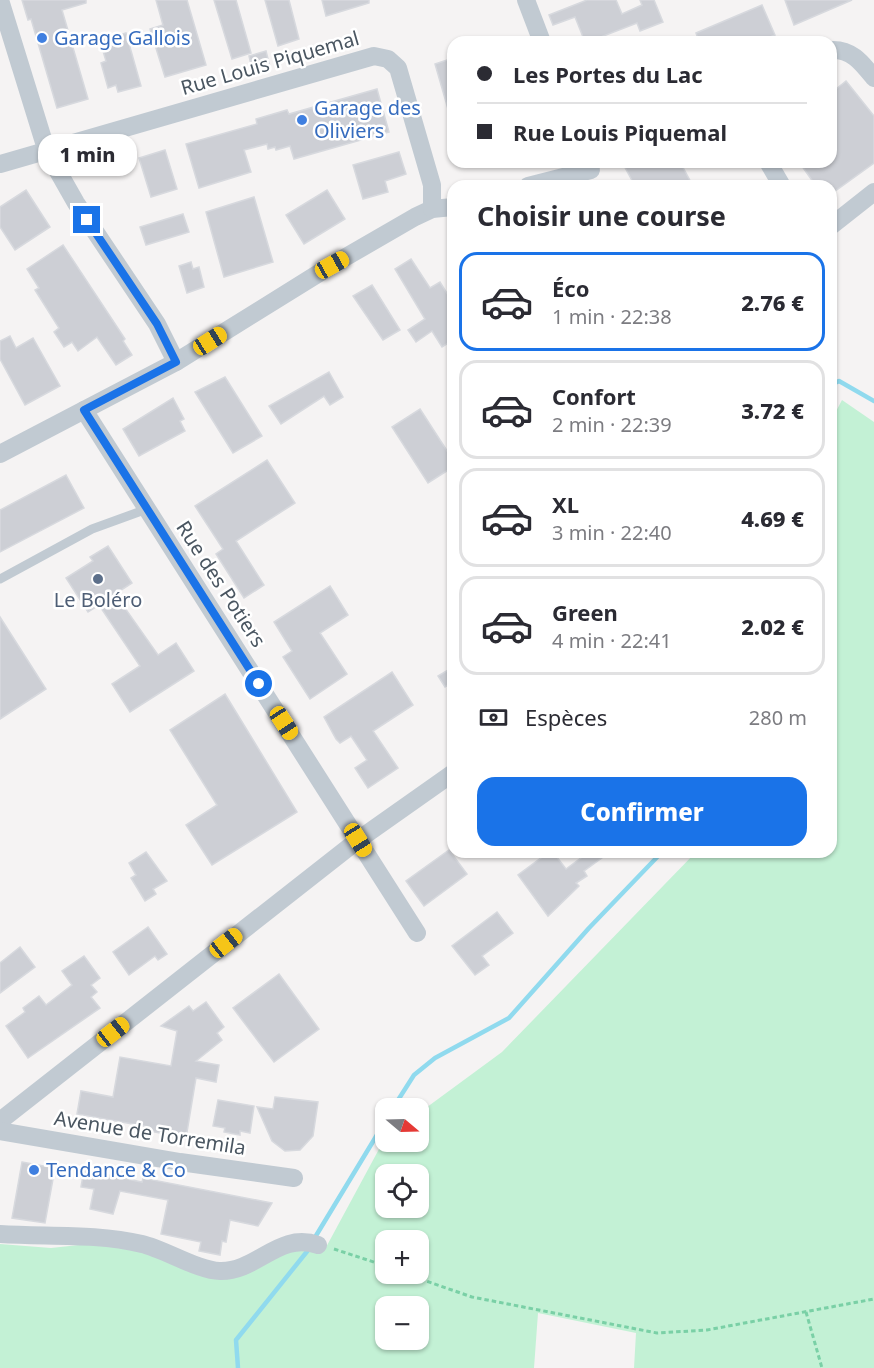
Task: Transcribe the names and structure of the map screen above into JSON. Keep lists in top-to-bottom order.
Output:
{
  "streets": {
    "street": ["Rue Louis Piquemal", "Rue des Potiers", "Avenue de Torremila"]
  },
  "places": [
    "Garage Gallois",
    "Garage des Oliviers",
    "Le Boléro",
    "Tendance & Co"
  ],
  "north": "right",
  "page": {
    "banner": ["Les Portes du Lac", "Rue Louis Piquemal"],
    "bubble": "1 min",
    "heading": "Choisir une course",
    "list": [
      {
        "name": "Éco",
        "note": "1 min · 22:38",
        "value": "2.76 €"
      },
      {
        "name": "Confort",
        "note": "2 min · 22:39",
        "value": "3.72 €"
      },
      {
        "name": "XL",
        "note": "3 min · 22:40",
        "value": "4.69 €"
      },
      {
        "name": "Green",
        "note": "4 min · 22:41",
        "value": "2.02 €"
      }
    ],
    "pay": ["Espèces", "280 m"],
    "buttons": "Confirmer",
    "map_buttons": ["+", "−"]
  }
}
